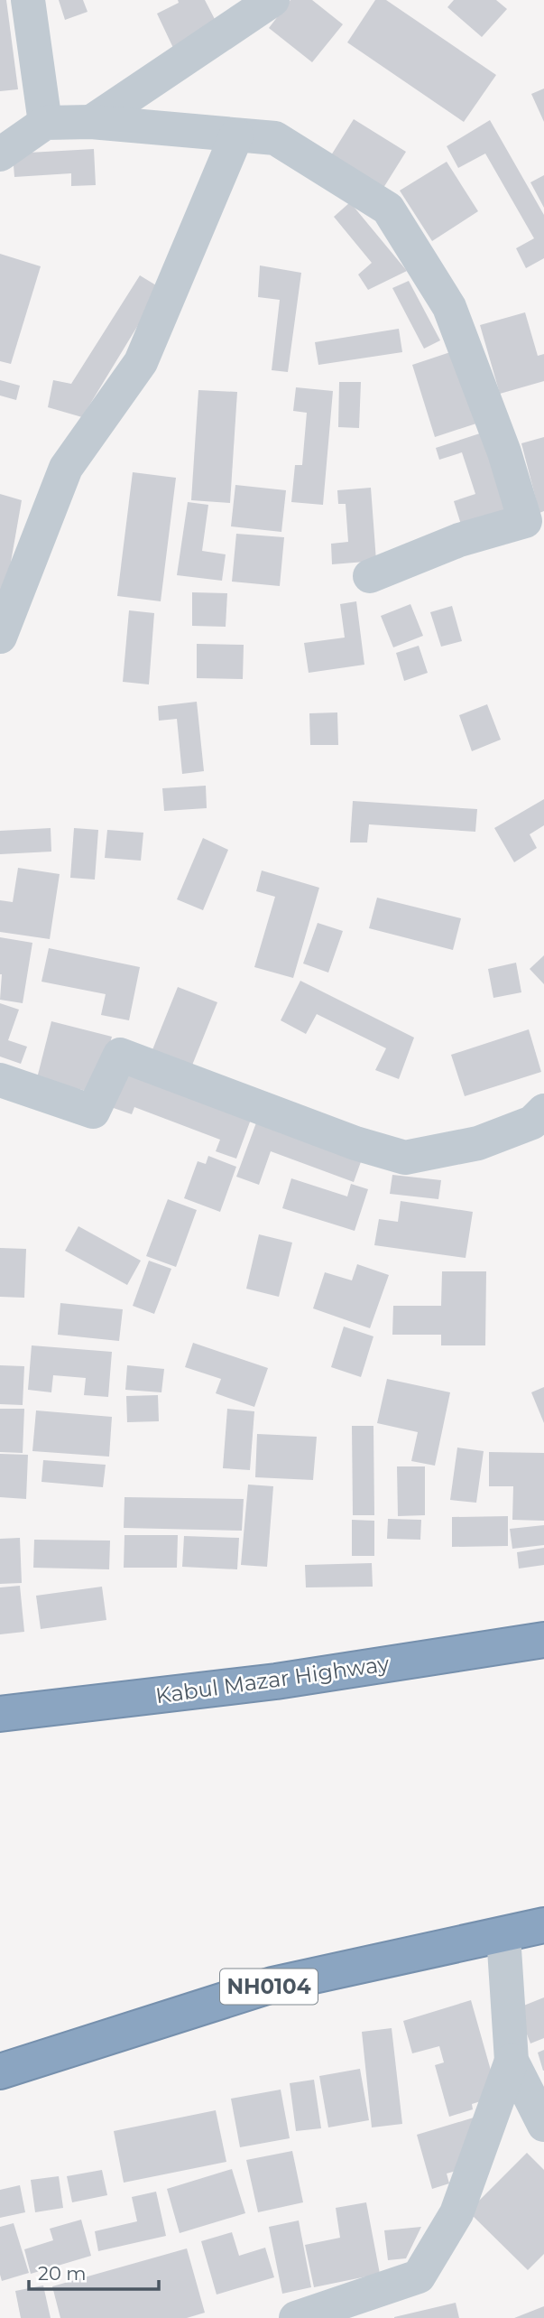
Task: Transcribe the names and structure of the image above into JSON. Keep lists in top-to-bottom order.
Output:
{
  "streets": {
    "highway": ["Kabul Mazar Highway", "NH0104"]
  },
  "scale_bar": "20 m"
}
